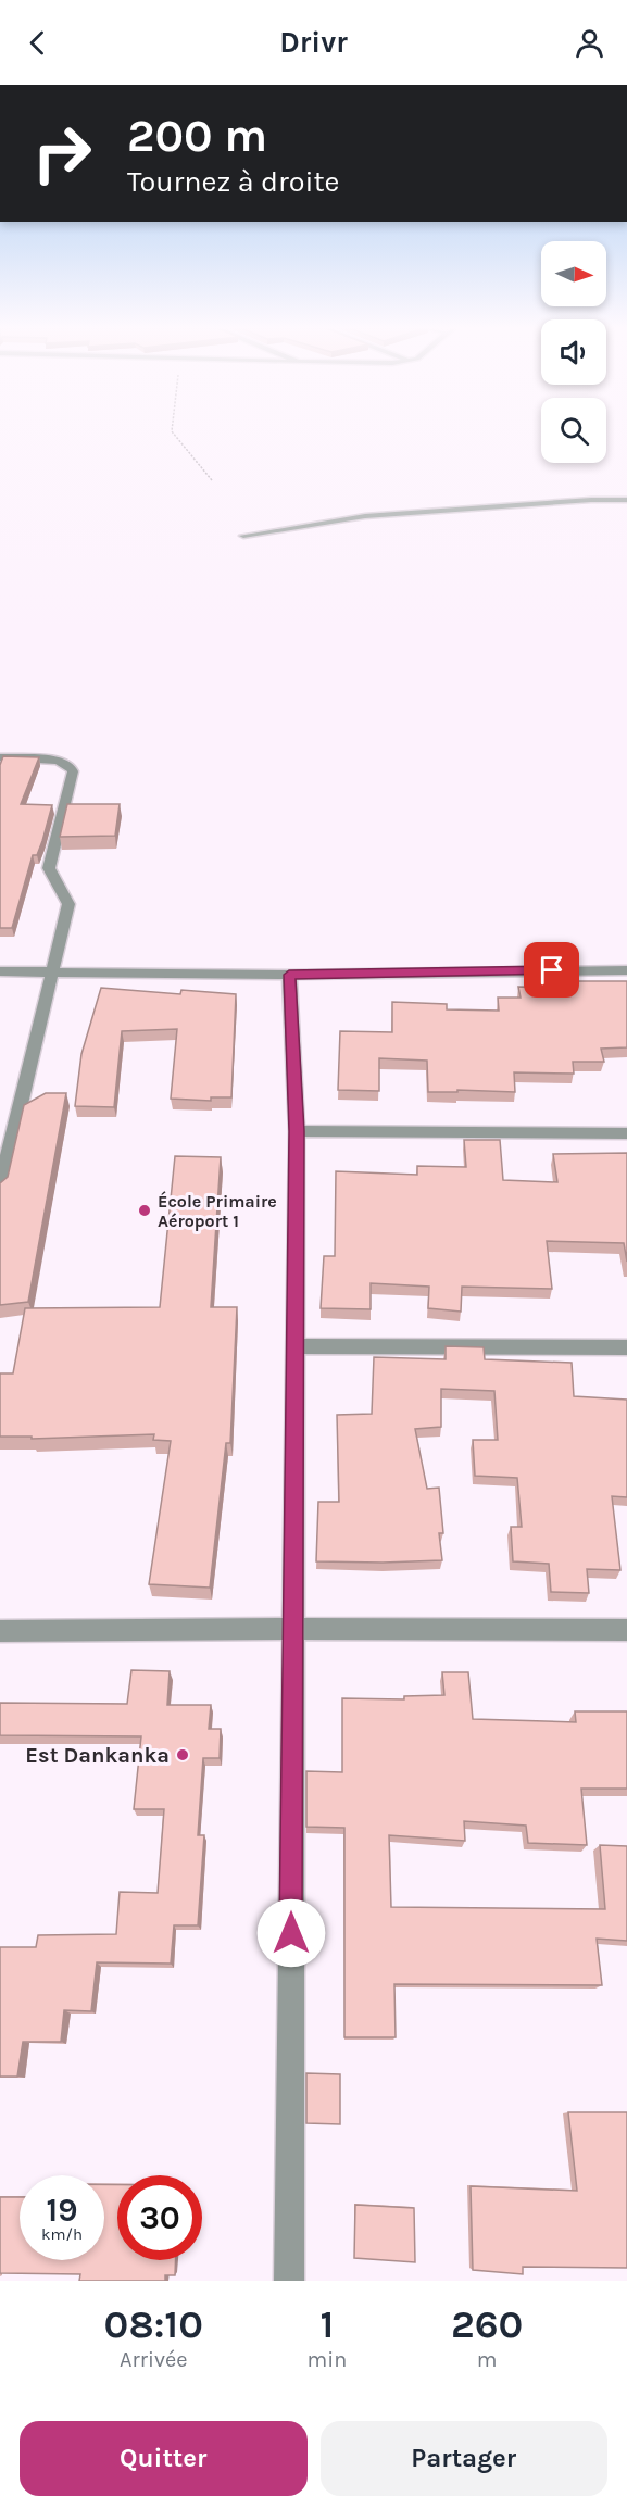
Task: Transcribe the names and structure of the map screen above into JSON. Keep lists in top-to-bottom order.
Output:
{
  "places": ["École Primaire Aéroport 1", "Est Dankanka"],
  "north": "right",
  "page": {
    "header": "Drivr",
    "turn": ["200 m", "Tournez à droite"],
    "speed": "19 km/h",
    "limit": "30",
    "eta": [
      "08:10",
      "Arrivée",
      "1",
      "min",
      "260",
      "m"
    ],
    "buttons": ["Quitter", "Partager"]
  }
}
